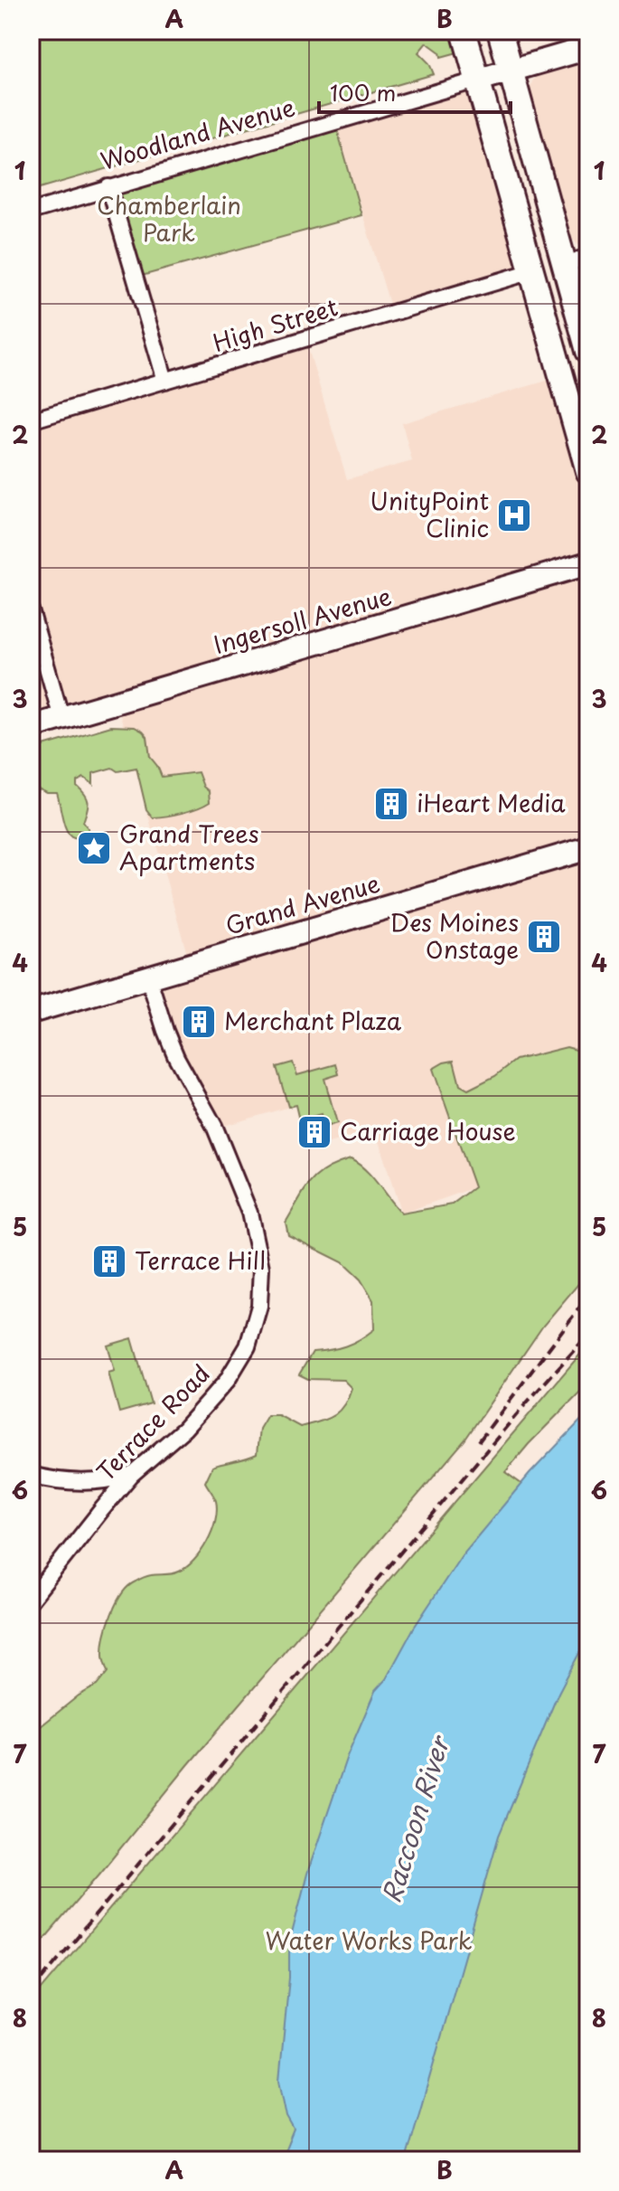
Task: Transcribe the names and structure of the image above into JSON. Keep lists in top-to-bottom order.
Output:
{
  "streets": {
    "main road": ["Woodland Avenue", "Ingersoll Avenue", "Grand Avenue"],
    "street": ["High Street", "Terrace Road"]
  },
  "crossings": [
    ["Grand Avenue", "Terrace Road"]
  ],
  "water": ["Raccoon River"],
  "parks": ["Chamberlain Park", "Water Works Park"],
  "places": {
    "hospital": ["UnityPoint Clinic"],
    "building": [
      "iHeart Media",
      "Des Moines Onstage",
      "Merchant Plaza",
      "Carriage House",
      "Terrace Hill"
    ],
    "place": ["Grand Trees Apartments"]
  },
  "scale_bar": "100 m",
  "grid": {
    "columns": ["A", "B"],
    "rows": [
      "1",
      "2",
      "3",
      "4",
      "5",
      "6",
      "7",
      "8"
    ]
  }
}
